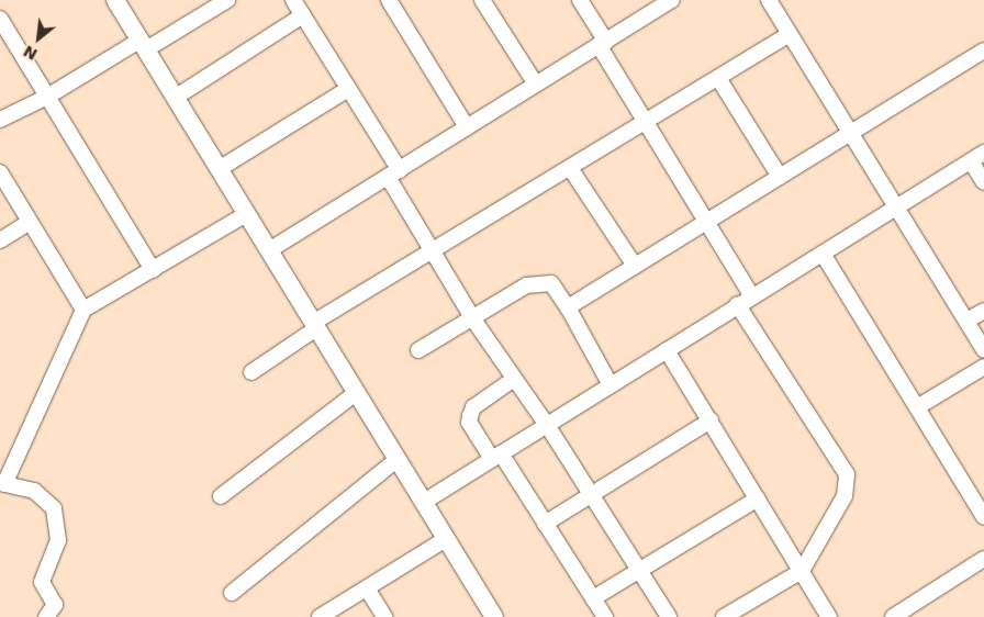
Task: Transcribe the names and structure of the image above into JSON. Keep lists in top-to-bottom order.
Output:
{
  "north": "bottom left"
}
